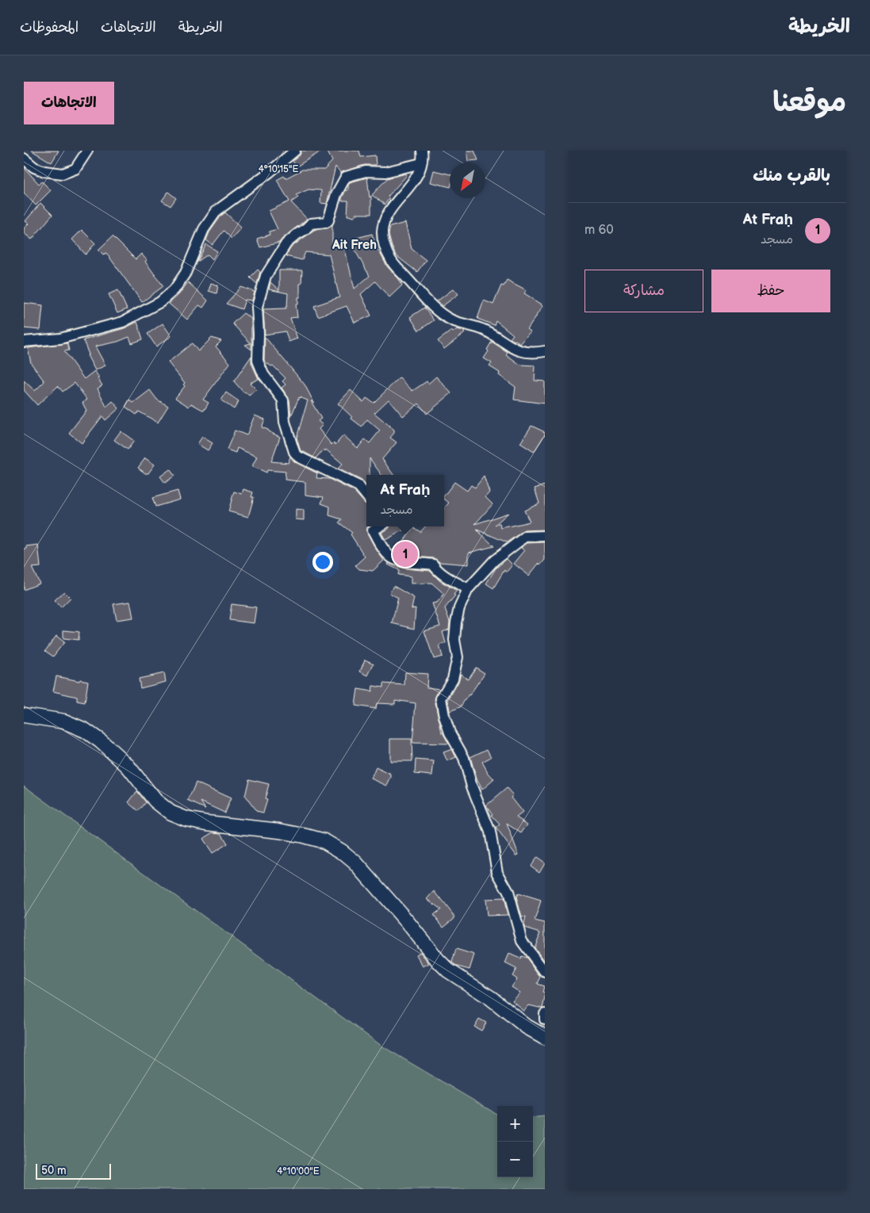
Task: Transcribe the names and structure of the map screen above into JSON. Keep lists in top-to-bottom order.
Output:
{
  "districts": ["Ait Freh"],
  "scale_bar": "50 m",
  "north": "bottom left",
  "page": {
    "header": "الخريطة",
    "nav": ["الخريطة", "الاتجاهات", "المحفوظات"],
    "title": "موقعنا",
    "buttons": [
      "الاتجاهات",
      ["حفظ", "مشاركة"]
    ],
    "heading": "بالقرب منك",
    "list": [
      {
        "mark": "1",
        "name": "At Fraḥ",
        "note": "مسجد",
        "value": "60 m"
      }
    ],
    "popup": ["At Fraḥ", "مسجد"],
    "pins": "1",
    "map_buttons": ["+", "−"],
    "scale": "50 m"
  },
  "coordinates": ["4°10'15\"E", "4°10'00\"E"]
}
